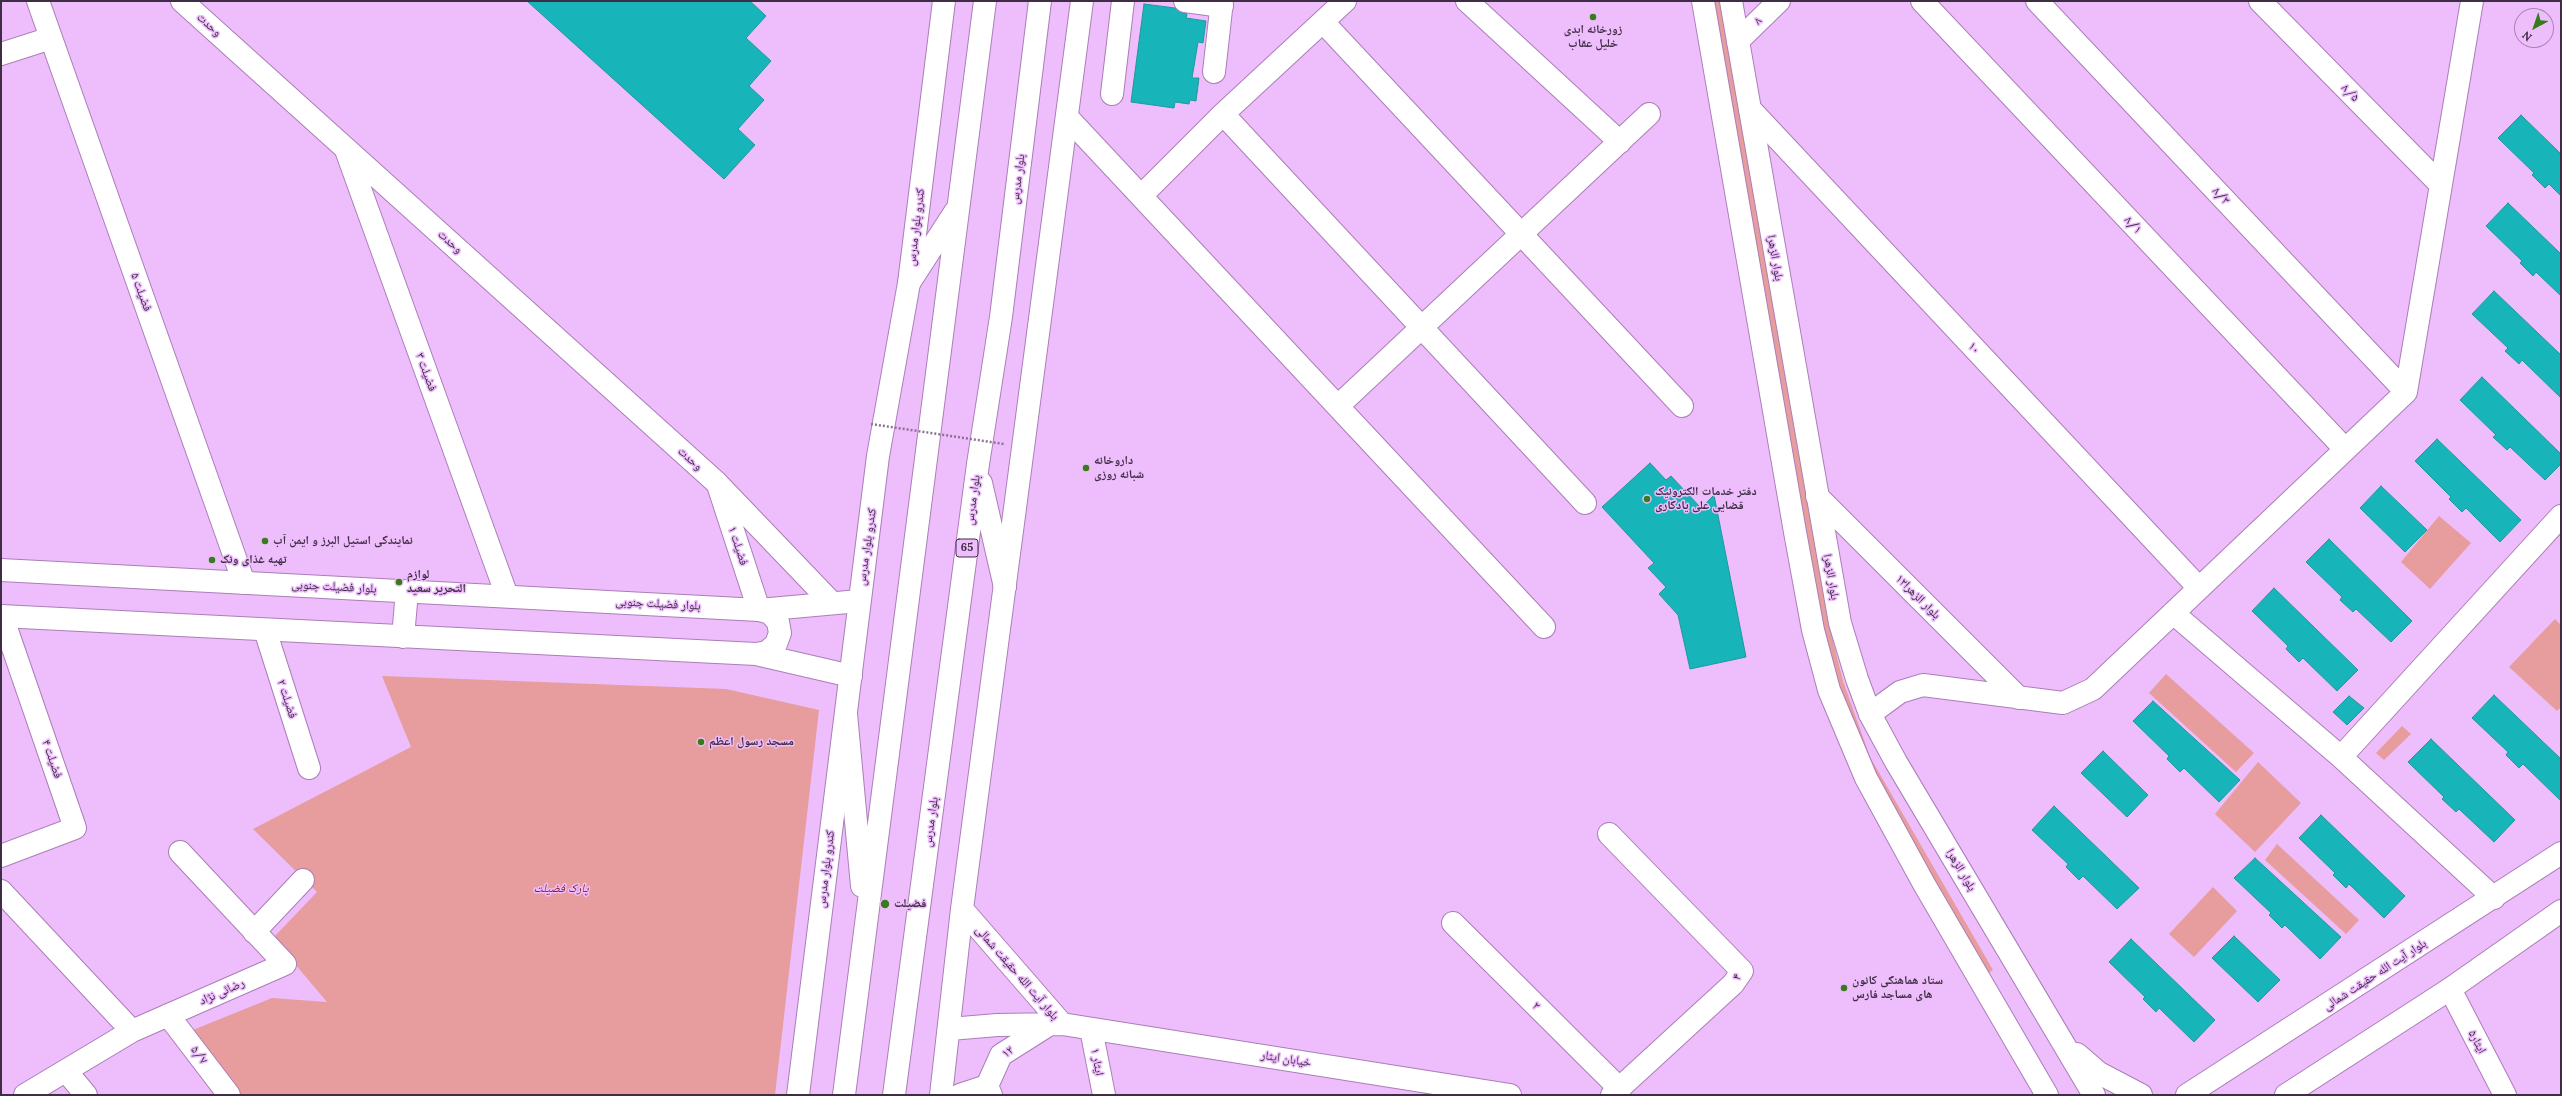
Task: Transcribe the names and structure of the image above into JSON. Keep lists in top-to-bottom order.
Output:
{
  "streets": {
    "street": [
      "۸",
      "وحدت",
      "۸/۵",
      "بلوار مدرس",
      "۸/۳",
      "۸/۱",
      "کندرو بلوار مدرس",
      "بلوار الزهرا",
      "فضیلت ۵",
      "۱۰",
      "فضیلت ۳",
      "فضیلت ۱",
      "65",
      "بلوار فضیلت جنوبی",
      "بلوار الزهرا۱۲",
      "فضیلت ۲",
      "فضیلت ۴",
      "بلوار آیت الله حقیقت شمالی",
      "۴",
      "رضائی نژاد",
      "۲",
      "ایثار۵",
      "۱۲",
      "۵/۷",
      "خیابان ایثار",
      "ایثار ۱"
    ]
  },
  "crossings": [
    ["۸", "بلوار الزهرا"],
    ["وحدت", "فضیلت ۳"],
    ["وحدت", "فضیلت ۱"],
    ["وحدت", "بلوار فضیلت جنوبی"],
    ["کندرو بلوار مدرس", "بلوار فضیلت جنوبی"],
    ["بلوار الزهرا", "۱۰"],
    ["بلوار الزهرا", "بلوار الزهرا۱۲"],
    ["فضیلت ۵", "بلوار فضیلت جنوبی"],
    ["فضیلت ۳", "بلوار فضیلت جنوبی"],
    ["فضیلت ۱", "بلوار فضیلت جنوبی"],
    ["بلوار آیت الله حقیقت شمالی", "۱۲"],
    ["بلوار آیت الله حقیقت شمالی", "خیابان ایثار"],
    ["۴", "۲"],
    ["رضائی نژاد", "۵/۷"],
    ["۱۲", "خیابان ایثار"],
    ["خیابان ایثار", "ایثار ۱"]
  ],
  "parks": ["پارک فضیلت"],
  "places": [
    "زورخانه ابدی خلیل عقاب",
    "داروخانه شبانه روزی",
    "دفتر خدمات الکترونیک قضایی علی یادگاری",
    "نمایندگی استيل البرز و ایمن آب",
    "تهیه غذای ونک",
    "لوازم التحریر سعید",
    "مسجد رسول اعظم",
    "فضیلت",
    "ستاد هماهنگی کانون های مساجد فارس"
  ],
  "north": "bottom left"
}
